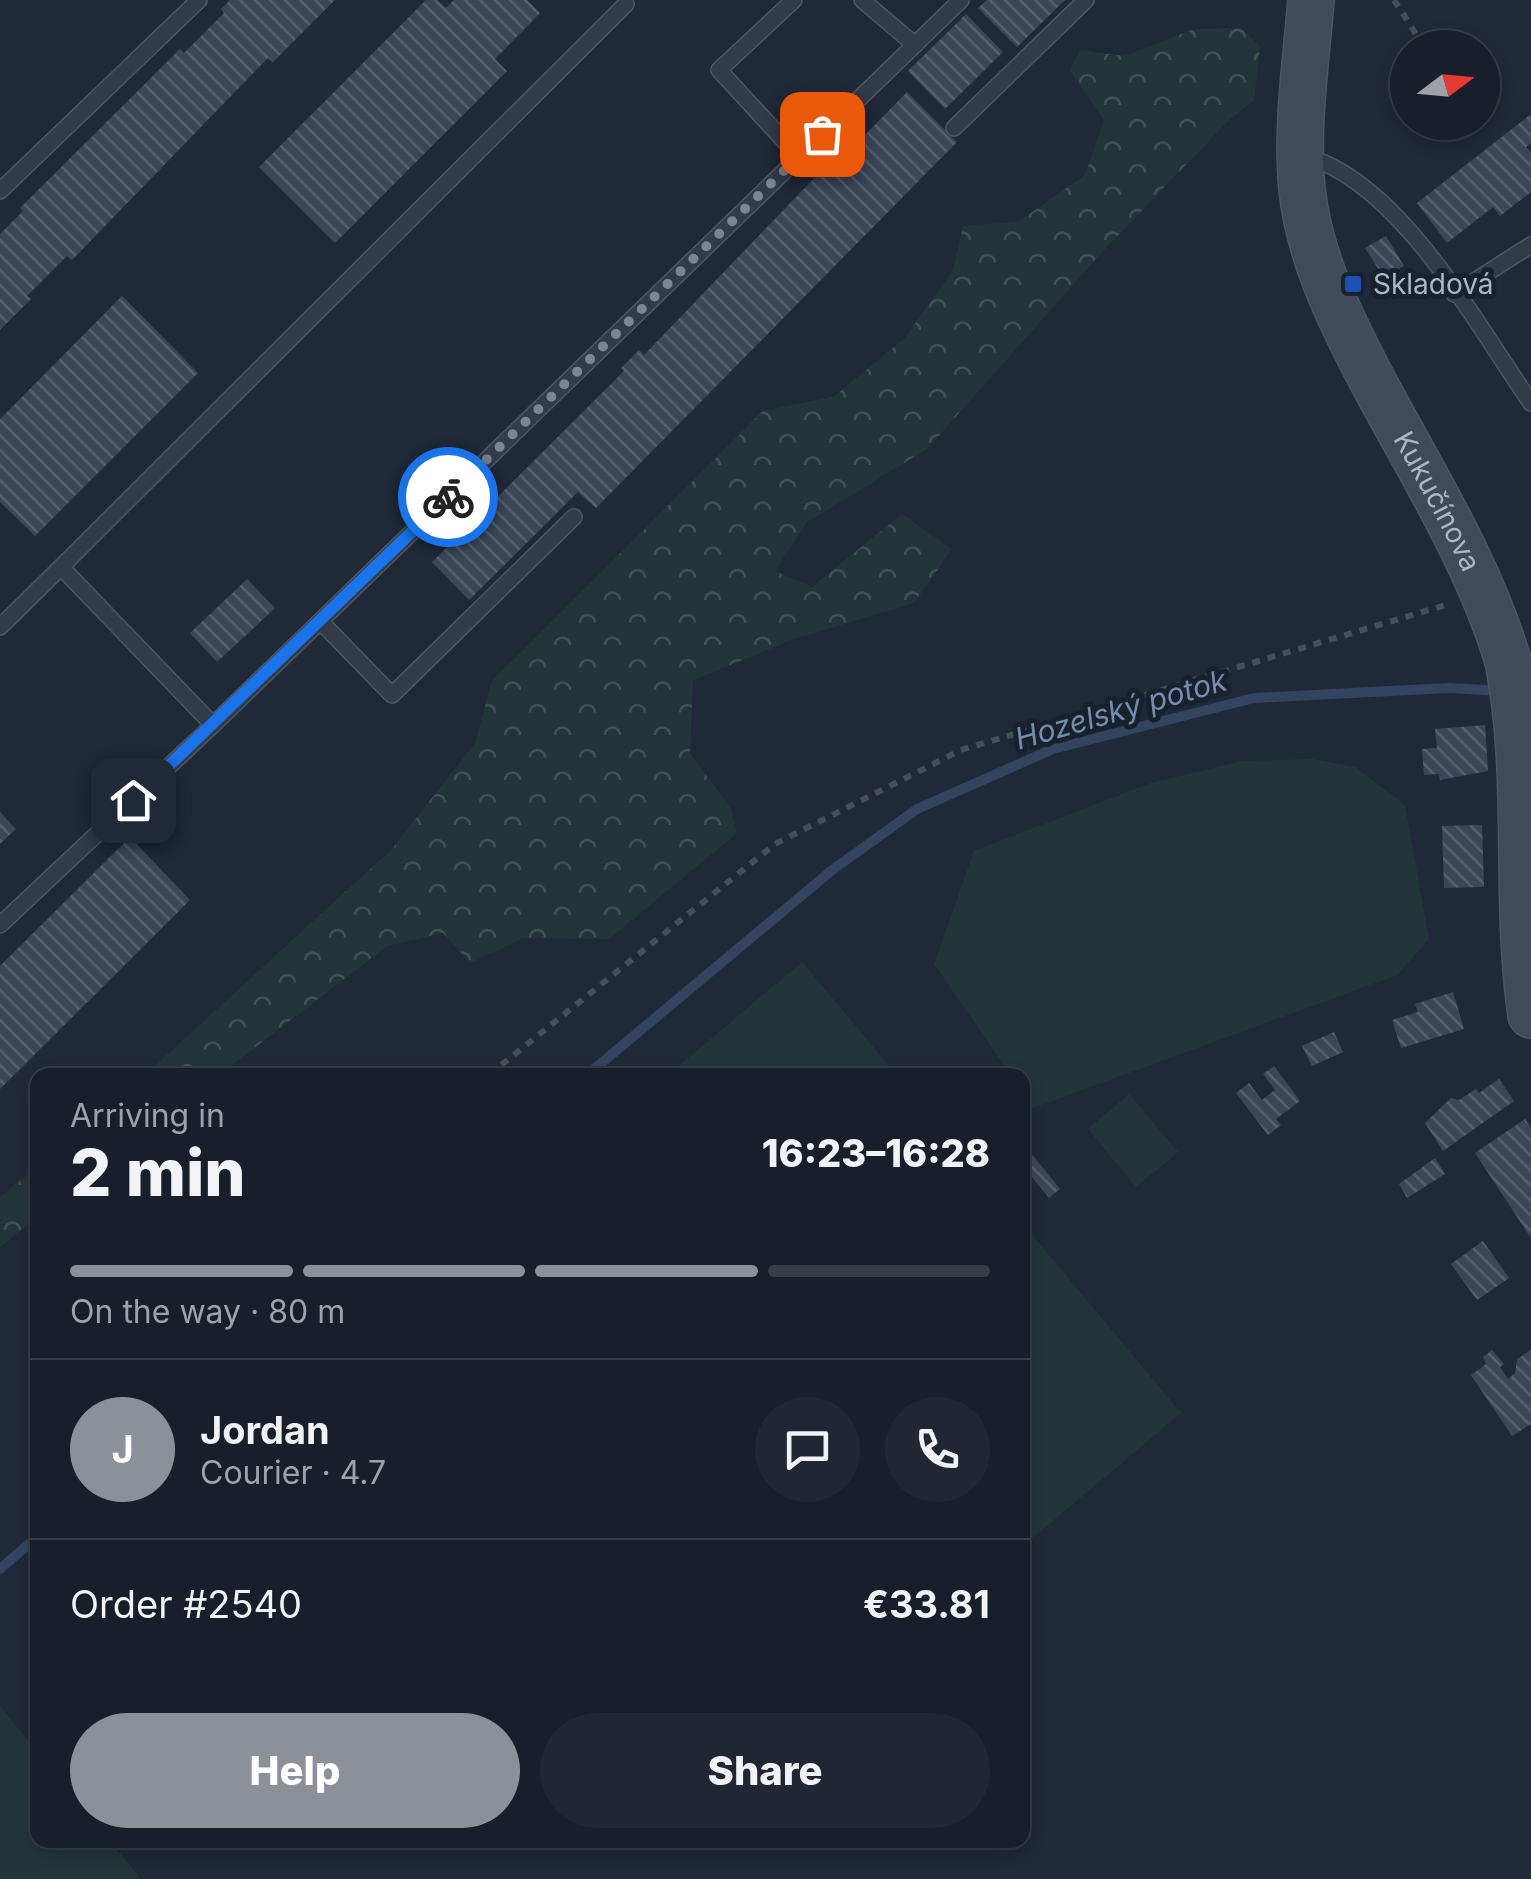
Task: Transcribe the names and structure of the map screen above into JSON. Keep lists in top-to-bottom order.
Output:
{
  "streets": {
    "street": ["Kukučínova"]
  },
  "water": ["Hozelský potok"],
  "places": {
    "transit": ["Skladová"]
  },
  "north": "right",
  "page": {
    "heading": ["2 min", "Arriving in", "16:23–16:28"],
    "panel": [
      "Jordan",
      "Courier · 4.7",
      "Order #2540",
      "€33.81"
    ],
    "bar": "On the way · 80 m",
    "round": "J",
    "buttons": ["Help", "Share"]
  }
}
